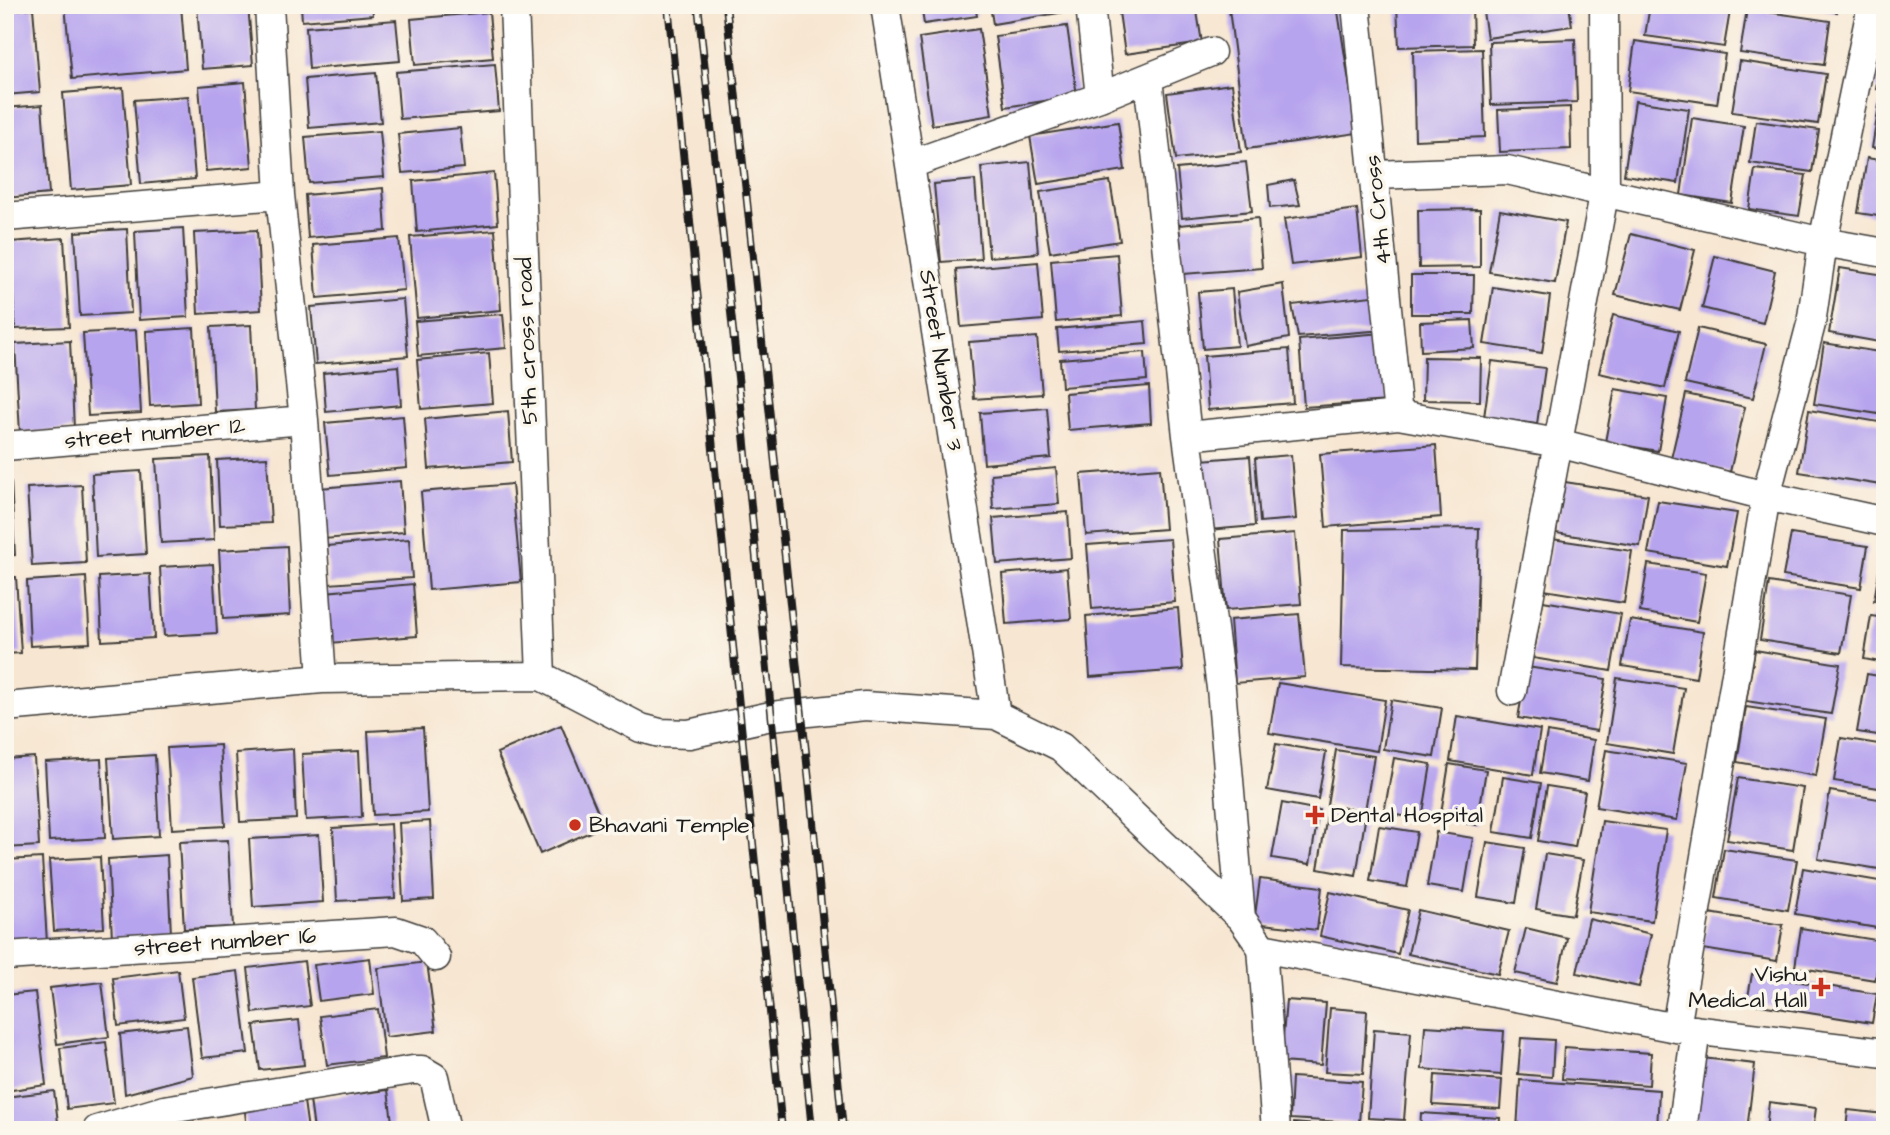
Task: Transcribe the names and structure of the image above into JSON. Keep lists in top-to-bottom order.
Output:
{
  "streets": {
    "street": [
      "4th Cross",
      "5th cross road",
      "Street Number 3",
      "street number 12",
      "street number 16"
    ]
  },
  "places": {
    "health": ["Dental Hospital", "Vishu Medical Hall"],
    "other": ["Bhavani Temple"]
  }
}
